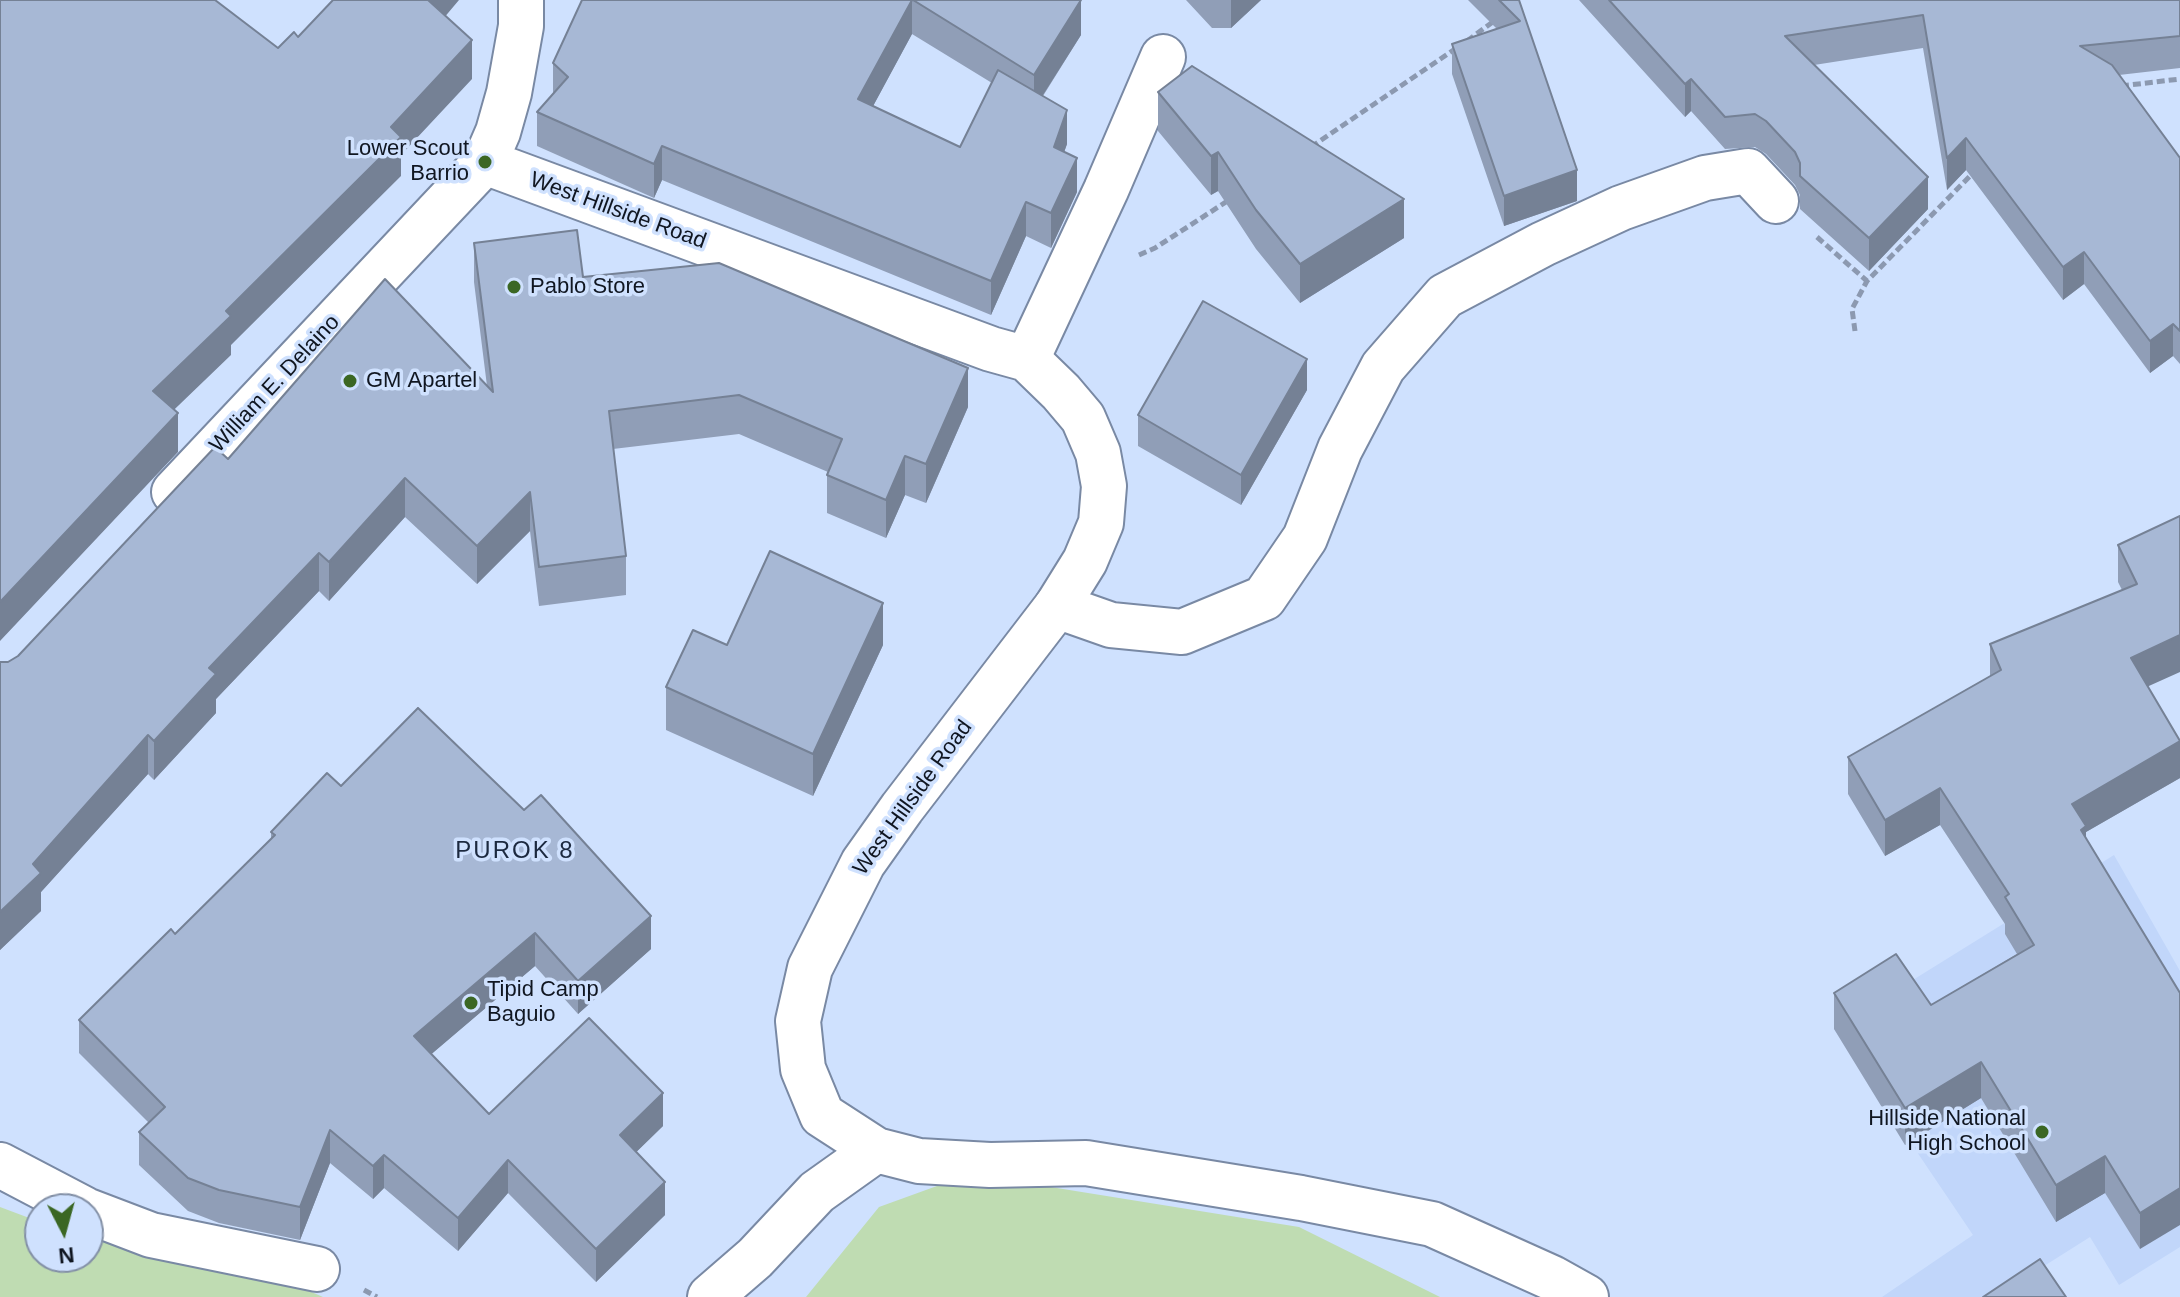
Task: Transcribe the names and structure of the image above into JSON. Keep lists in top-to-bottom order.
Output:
{
  "streets": {
    "street": ["West Hillside Road", "William E. Delaino"]
  },
  "crossings": [
    ["West Hillside Road", "William E. Delaino"]
  ],
  "districts": ["PUROK 8"],
  "places": [
    "Lower Scout Barrio",
    "Pablo Store",
    "GM Apartel",
    "Tipid Camp Baguio",
    "Hillside National High School"
  ],
  "north": "bottom"
}
